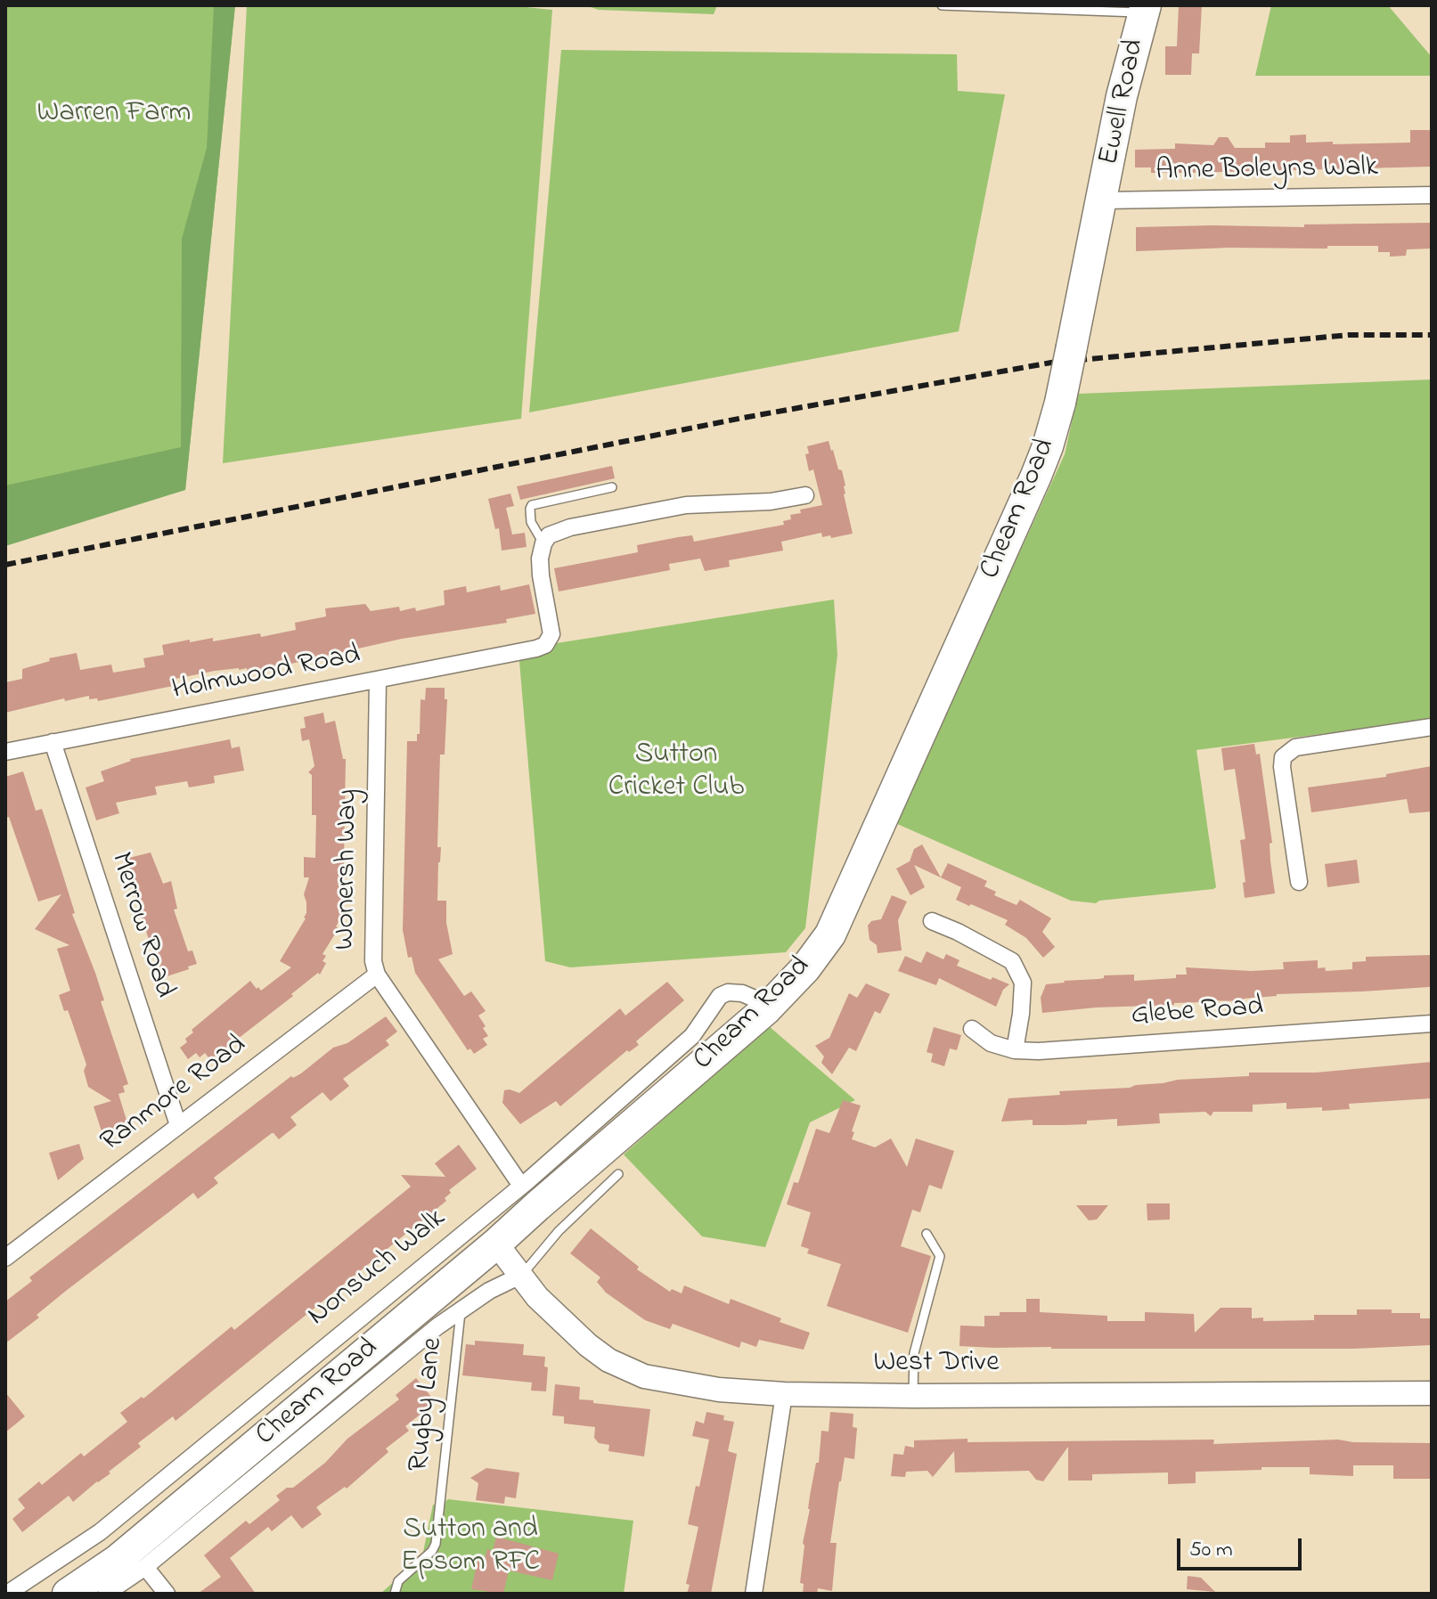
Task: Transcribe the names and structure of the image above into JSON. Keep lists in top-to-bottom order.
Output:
{
  "streets": {
    "highway": ["Ewell Road", "Cheam Road"],
    "street": [
      "Anne Boleyns Walk",
      "Holmwood Road",
      "Wonersh Way",
      "Merrow Road",
      "Glebe Road",
      "Ranmore Road",
      "Nonsuch Walk",
      "West Drive"
    ],
    "lane": ["Rugby Lane"]
  },
  "crossings": [
    ["Ewell Road", "Anne Boleyns Walk"],
    ["Ewell Road", "Cheam Road"],
    ["Anne Boleyns Walk", "Cheam Road"],
    ["Cheam Road", "Nonsuch Walk"],
    ["Cheam Road", "West Drive"],
    ["Holmwood Road", "Wonersh Way"],
    ["Holmwood Road", "Merrow Road"],
    ["Wonersh Way", "Ranmore Road"],
    ["Wonersh Way", "Nonsuch Walk"],
    ["Merrow Road", "Ranmore Road"]
  ],
  "parks": ["Warren Farm", "Sutton Cricket Club", "Sutton and Epsom RFC"],
  "scale_bar": "50 m"
}
